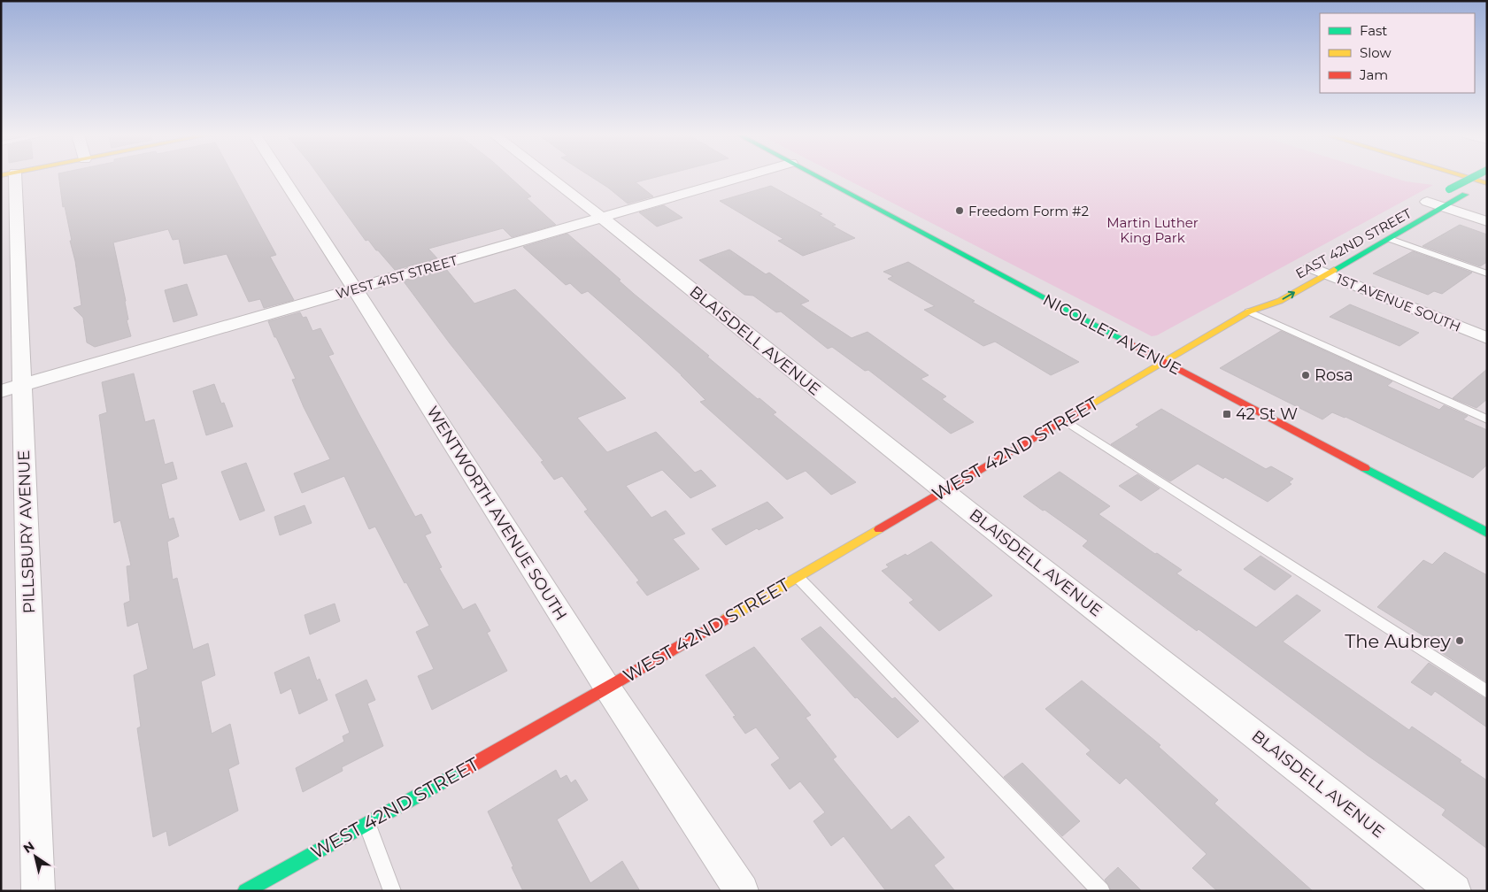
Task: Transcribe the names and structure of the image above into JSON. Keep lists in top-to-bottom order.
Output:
{
  "streets": {
    "main road": ["EAST 42ND STREET", "NICOLLET AVENUE", "WEST 42ND STREET"],
    "street": [
      "WEST 41ST STREET",
      "1ST AVENUE SOUTH",
      "BLAISDELL AVENUE",
      "WENTWORTH AVENUE SOUTH",
      "PILLSBURY AVENUE"
    ]
  },
  "crossings": [
    ["EAST 42ND STREET", "1ST AVENUE SOUTH"],
    ["EAST 42ND STREET", "NICOLLET AVENUE"],
    ["EAST 42ND STREET", "WEST 42ND STREET"],
    ["WEST 41ST STREET", "BLAISDELL AVENUE"],
    ["WEST 41ST STREET", "WENTWORTH AVENUE SOUTH"],
    ["WEST 41ST STREET", "PILLSBURY AVENUE"],
    ["NICOLLET AVENUE", "WEST 42ND STREET"],
    ["BLAISDELL AVENUE", "WEST 42ND STREET"],
    ["WEST 42ND STREET", "WENTWORTH AVENUE SOUTH"]
  ],
  "parks": ["Martin Luther King Park"],
  "places": {
    "other": ["Freedom Form #2", "Rosa", "The Aubrey"],
    "transit": ["42 St W"]
  },
  "legend": ["Fast", "Slow", "Jam"],
  "north": "top left"
}
